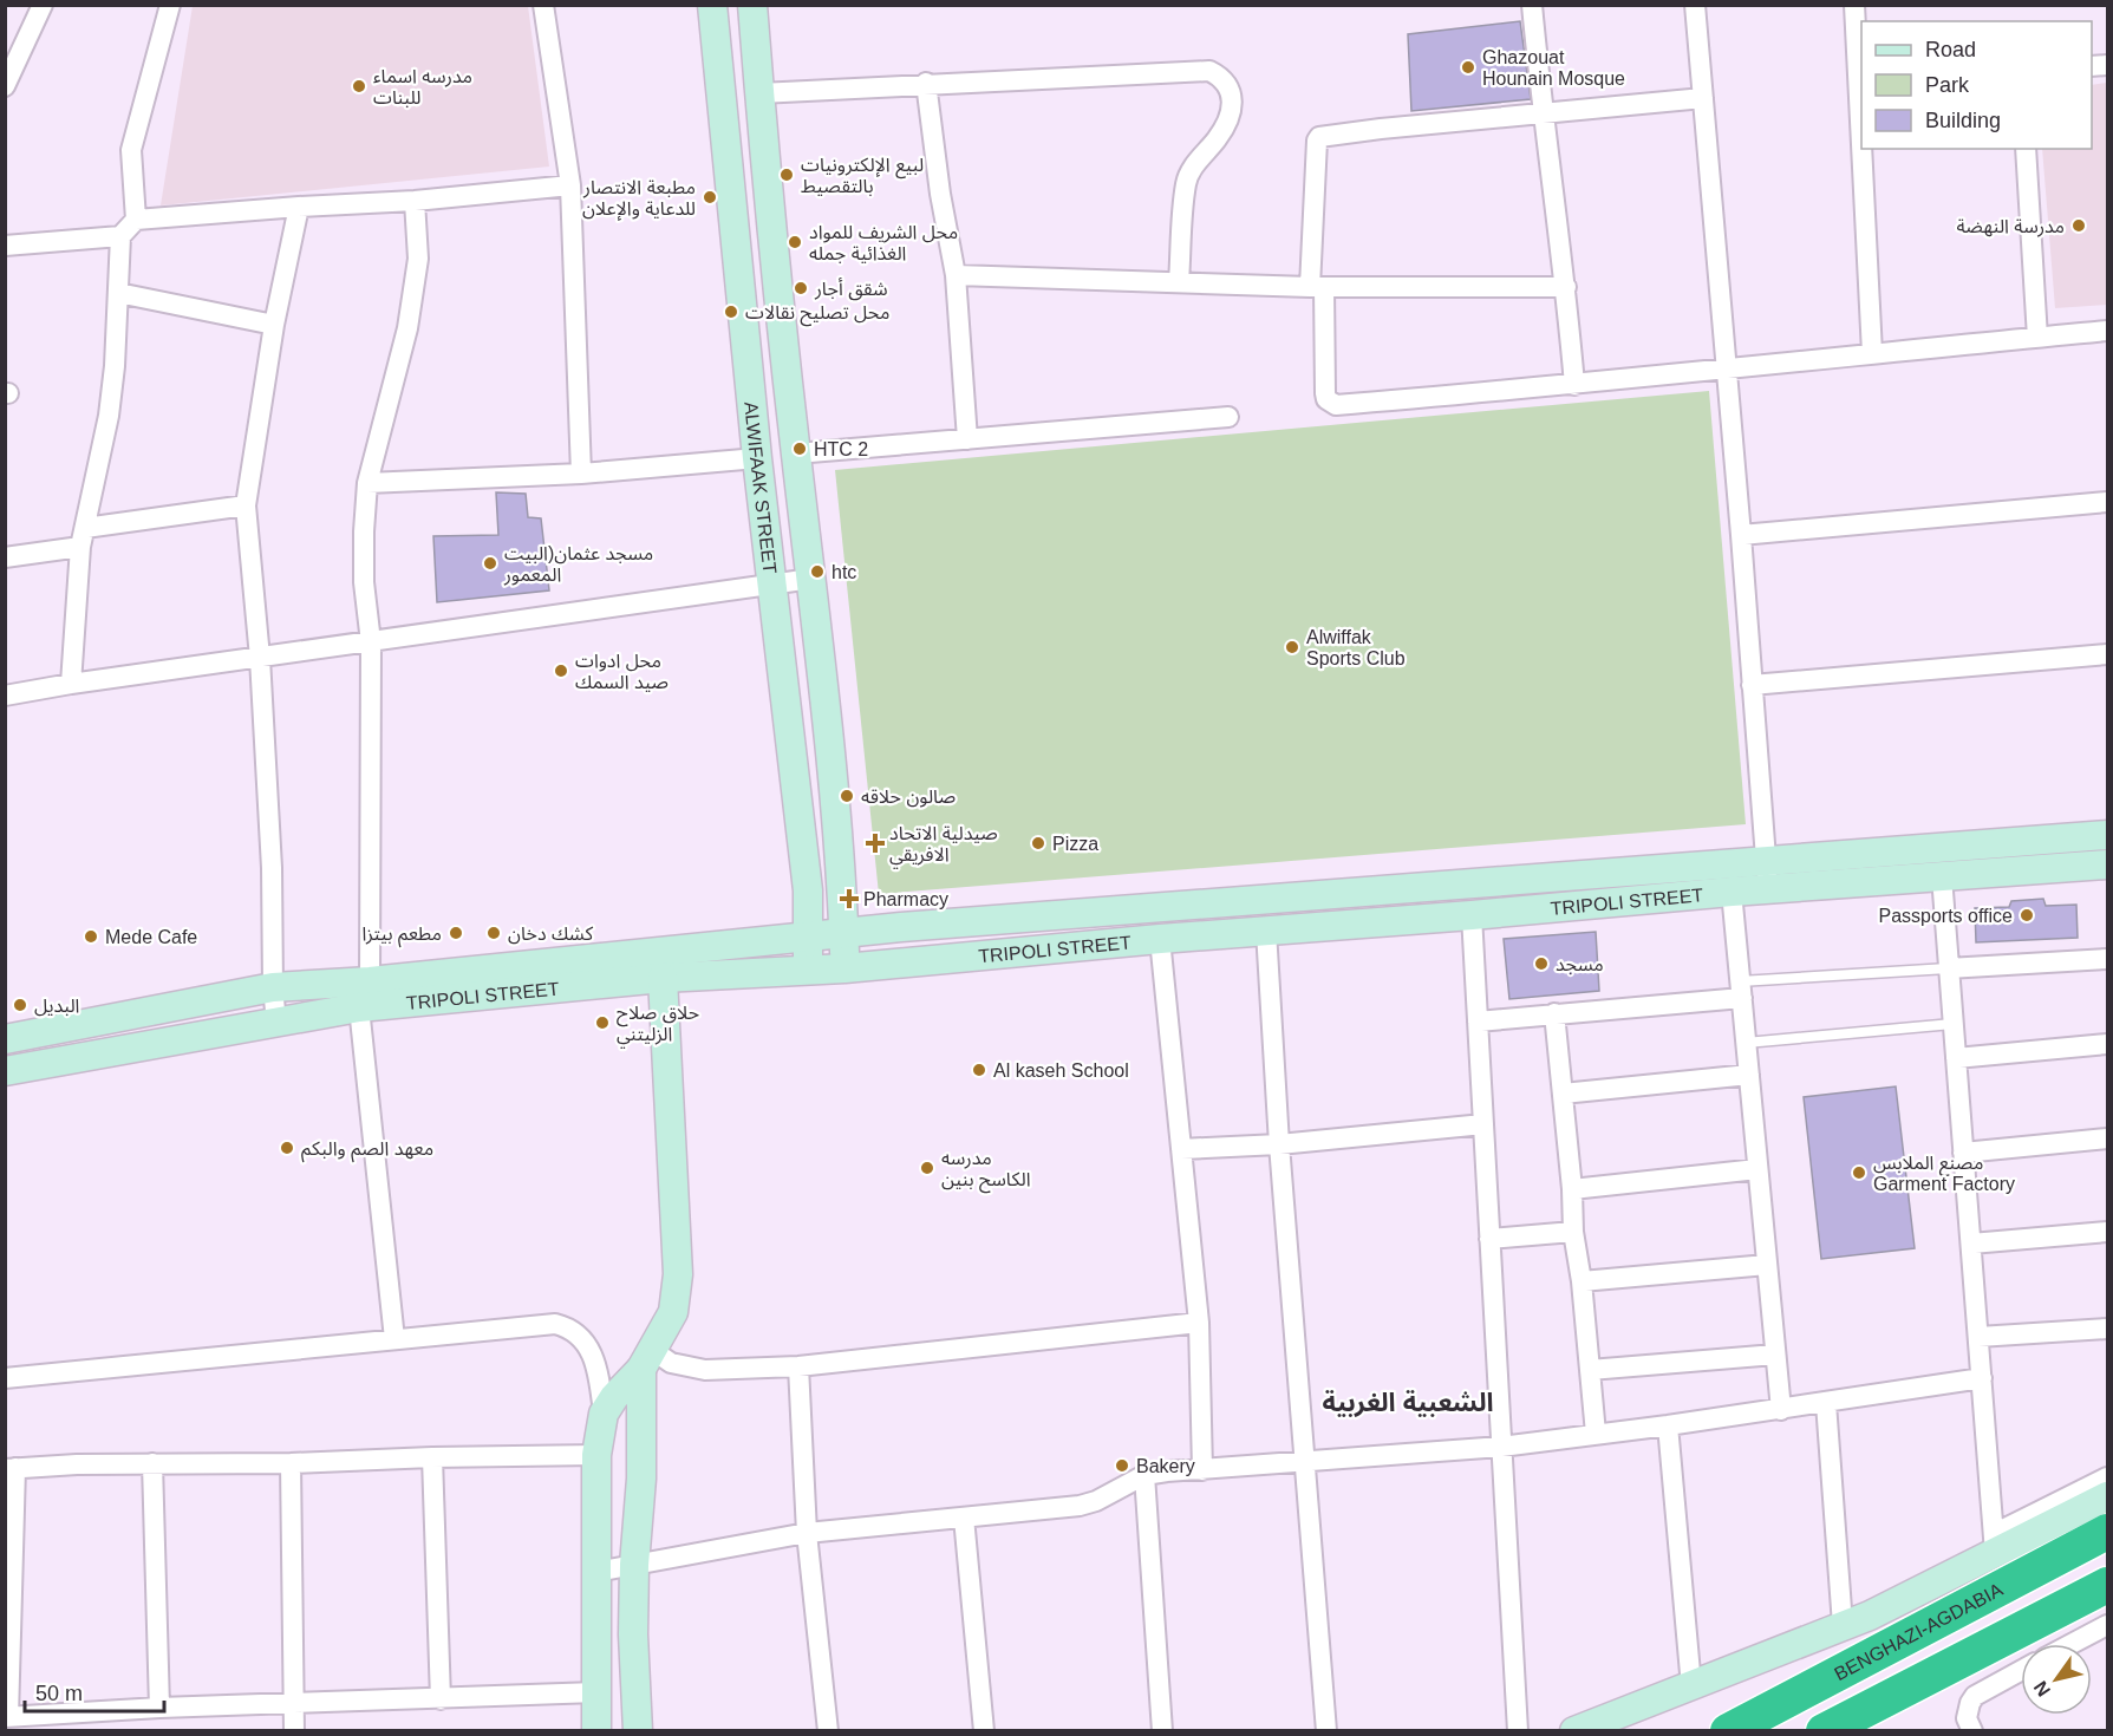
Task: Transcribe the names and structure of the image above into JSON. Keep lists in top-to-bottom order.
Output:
{
  "streets": {
    "highway": ["BENGHAZI-AGDABIA"],
    "main road": ["ALWIFAAK STREET", "TRIPOLI STREET"]
  },
  "crossings": [
    ["ALWIFAAK STREET", "TRIPOLI STREET"]
  ],
  "districts": ["الشعبية الغربية"],
  "places": {
    "other": [
      "Ghazouat Hounain Mosque",
      "مدرسه اسماء للبنات",
      "لبيع الإلكترونيات بالتقصيط",
      "مطبعة الانتصار للدعاية والإعلان",
      "مدرسة النهضة",
      "محل الشريف للمواد الغذائية جمله",
      "شقق أجار",
      "محل تصليح نقالات",
      "HTC 2",
      "مسجد عثمان(البيت المعمور",
      "htc",
      "Alwiffak Sports Club",
      "محل ادوات صيد السمك",
      "صالون حلاقه",
      "Pizza",
      "Passports office",
      "مطعم بيتزا",
      "كشك دخان",
      "Mede Cafe",
      "مسجد",
      "البديل",
      "حلاق صلاح الزليتني",
      "Al kaseh School",
      "معهد الصم والبكم",
      "مدرسه الكاسح بنين",
      "مصنع الملابس Garment Factory",
      "Bakery"
    ],
    "health": ["صيدلية الاتحاد الافريقي", "Pharmacy"]
  },
  "legend": ["Road", "Park", "Building"],
  "scale_bar": "50 m",
  "north": "bottom left"
}
